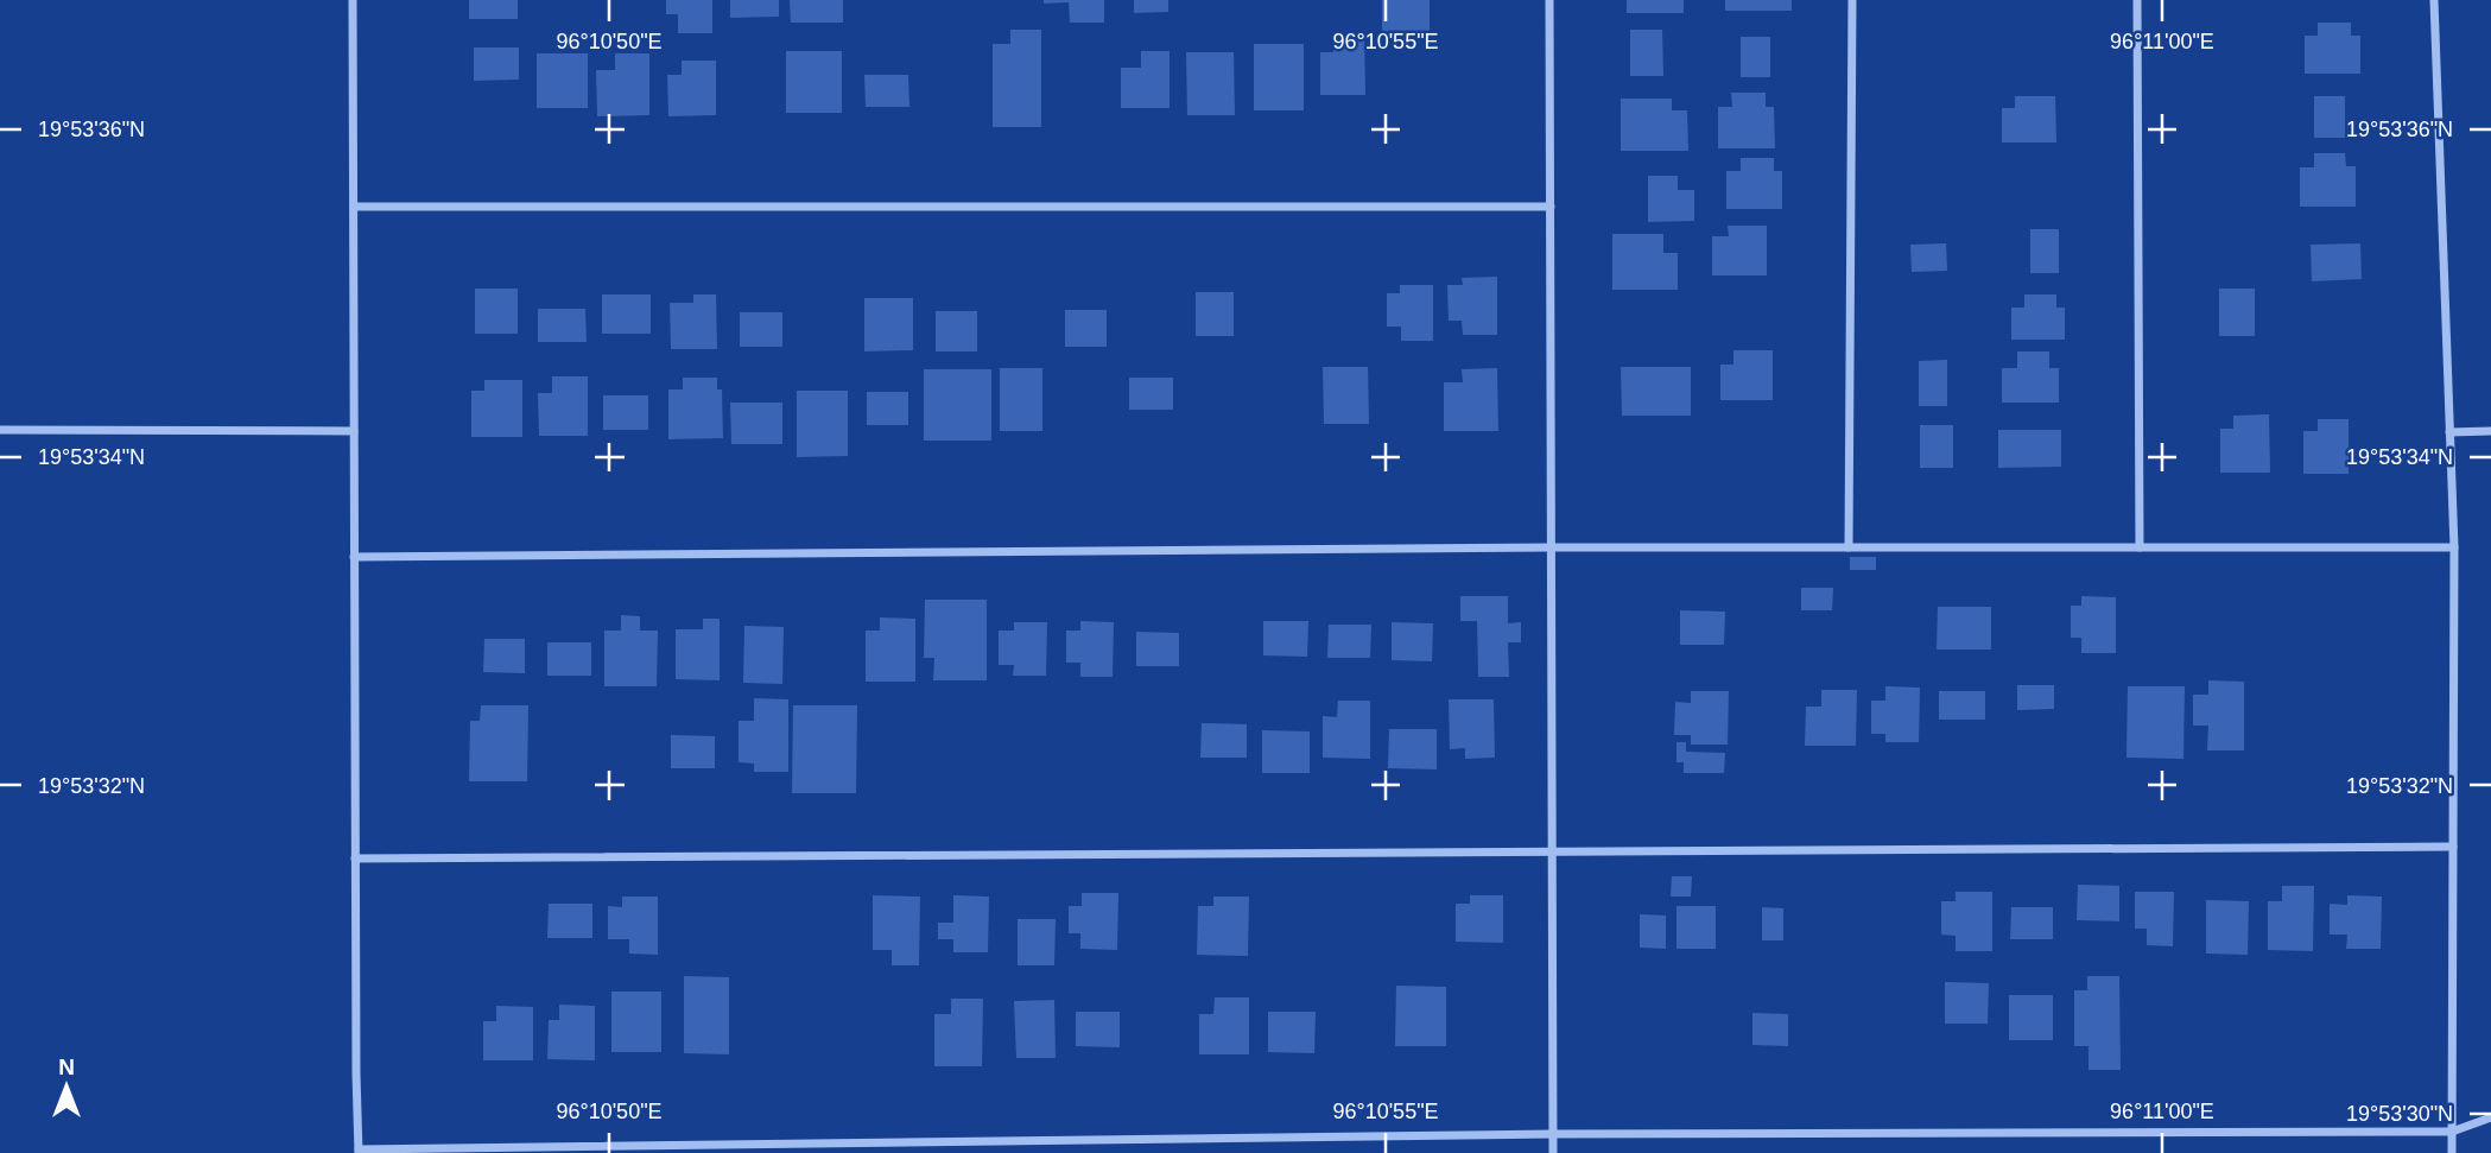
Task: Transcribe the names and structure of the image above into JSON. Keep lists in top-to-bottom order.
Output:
{
  "north": "top",
  "coordinates": [
    "96°10'50\"E",
    "96°10'55\"E",
    "96°11'00\"E",
    "19°53'36\"N",
    "19°53'34\"N",
    "19°53'32\"N",
    "19°53'30\"N"
  ]
}
